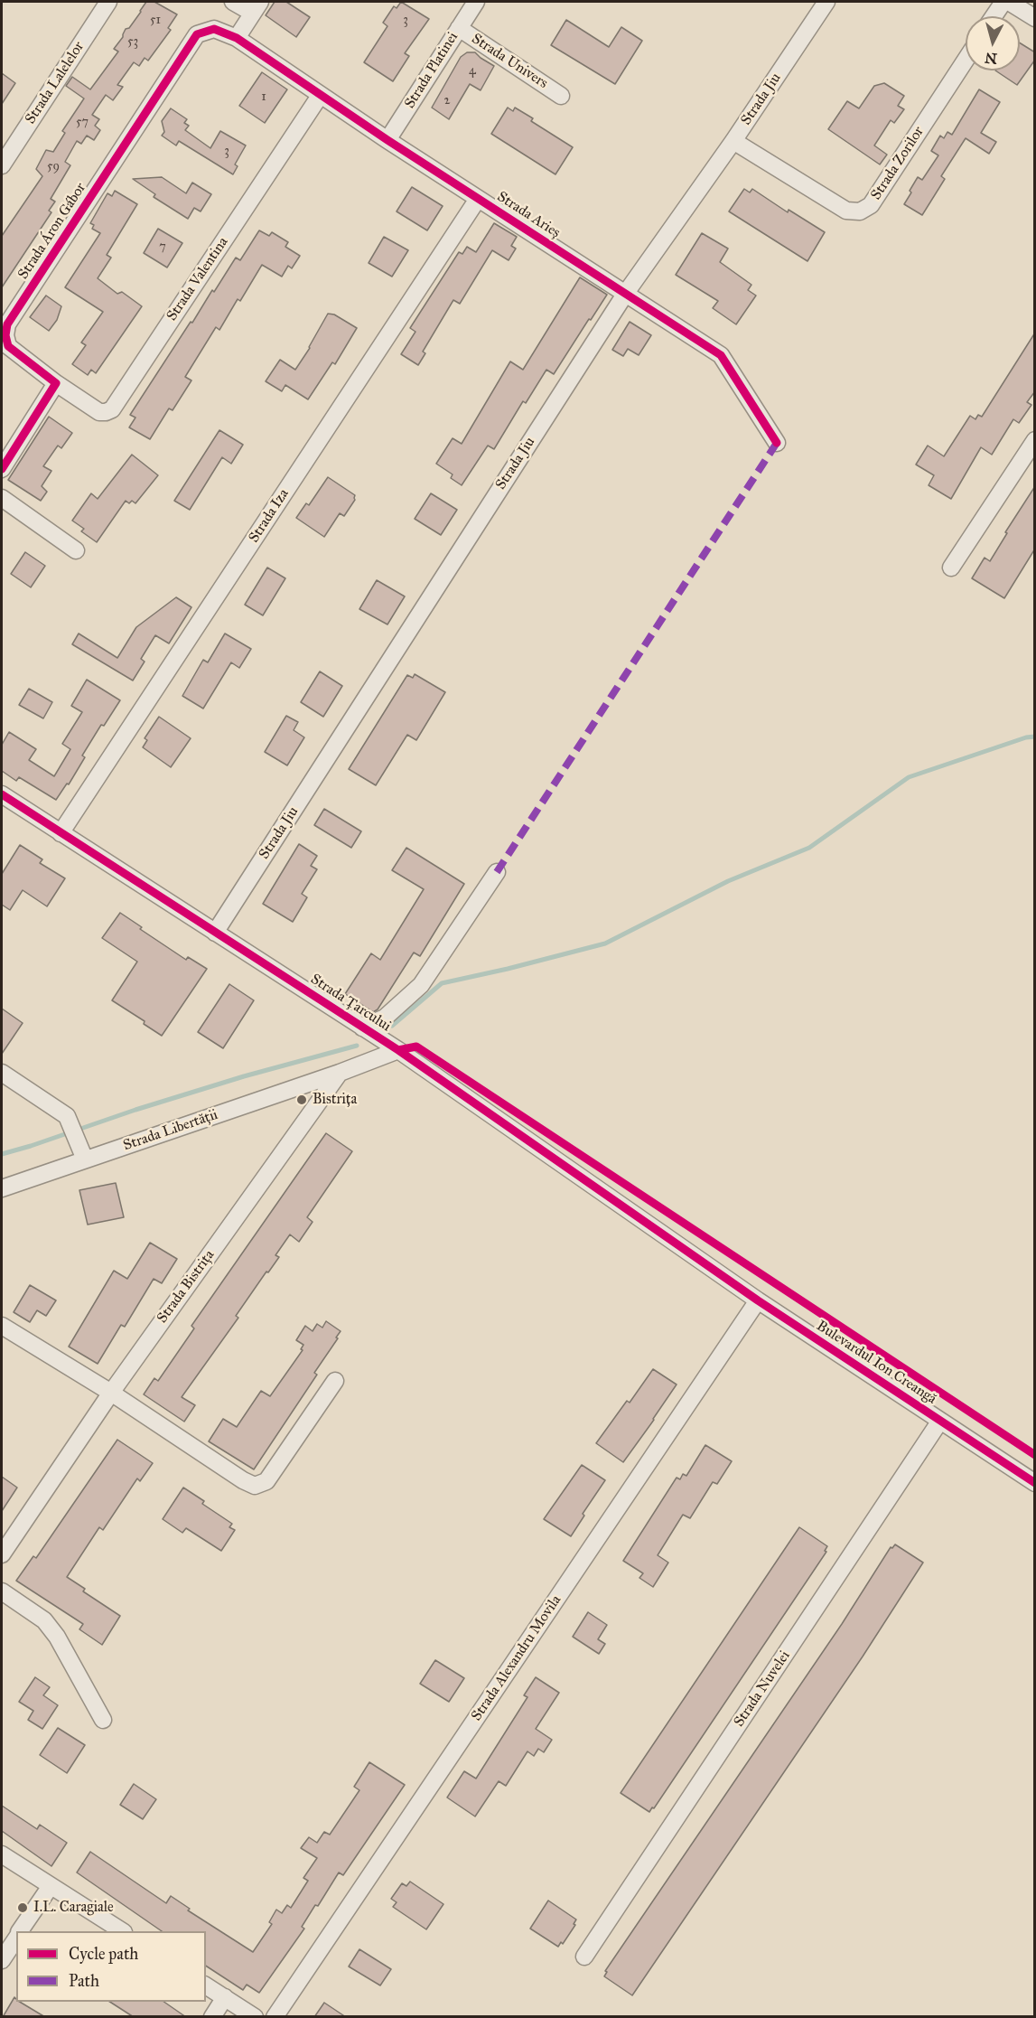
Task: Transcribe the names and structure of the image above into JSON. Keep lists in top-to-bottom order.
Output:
{
  "streets": {
    "street": [
      "Strada Univers",
      "Strada Platinei",
      "Strada Lalelelor",
      "Strada Jiu",
      "Strada Zorilor",
      "Strada Arieș",
      "Strada Áron Gábor",
      "Strada Valentina",
      "Strada Iza",
      "Strada Țarcului",
      "Strada Libertății",
      "Strada Bistrița",
      "Bulevardul Ion Creangă",
      "Strada Alexandru Movila",
      "Strada Nuvelei"
    ]
  },
  "crossings": [
    ["Strada Univers", "Strada Platinei"],
    ["Strada Platinei", "Strada Arieș"],
    ["Strada Jiu", "Strada Zorilor"],
    ["Strada Jiu", "Strada Arieș"],
    ["Strada Jiu", "Strada Țarcului"],
    ["Strada Arieș", "Strada Áron Gábor"],
    ["Strada Arieș", "Strada Valentina"],
    ["Strada Arieș", "Strada Iza"],
    ["Strada Áron Gábor", "Strada Valentina"],
    ["Strada Iza", "Strada Țarcului"],
    ["Strada Țarcului", "Bulevardul Ion Creangă"],
    ["Strada Țarcului", "Strada Alexandru Movila"],
    ["Strada Libertății", "Strada Bistrița"],
    ["Bulevardul Ion Creangă", "Strada Alexandru Movila"],
    ["Bulevardul Ion Creangă", "Strada Nuvelei"]
  ],
  "places": ["Bistrița", "I.L. Caragiale"],
  "house_numbers": [
    "51",
    "3",
    "53",
    "4",
    "1",
    "2",
    "57",
    "3",
    "59",
    "7"
  ],
  "legend": ["Cycle path", "Path"],
  "north": "bottom"
}
